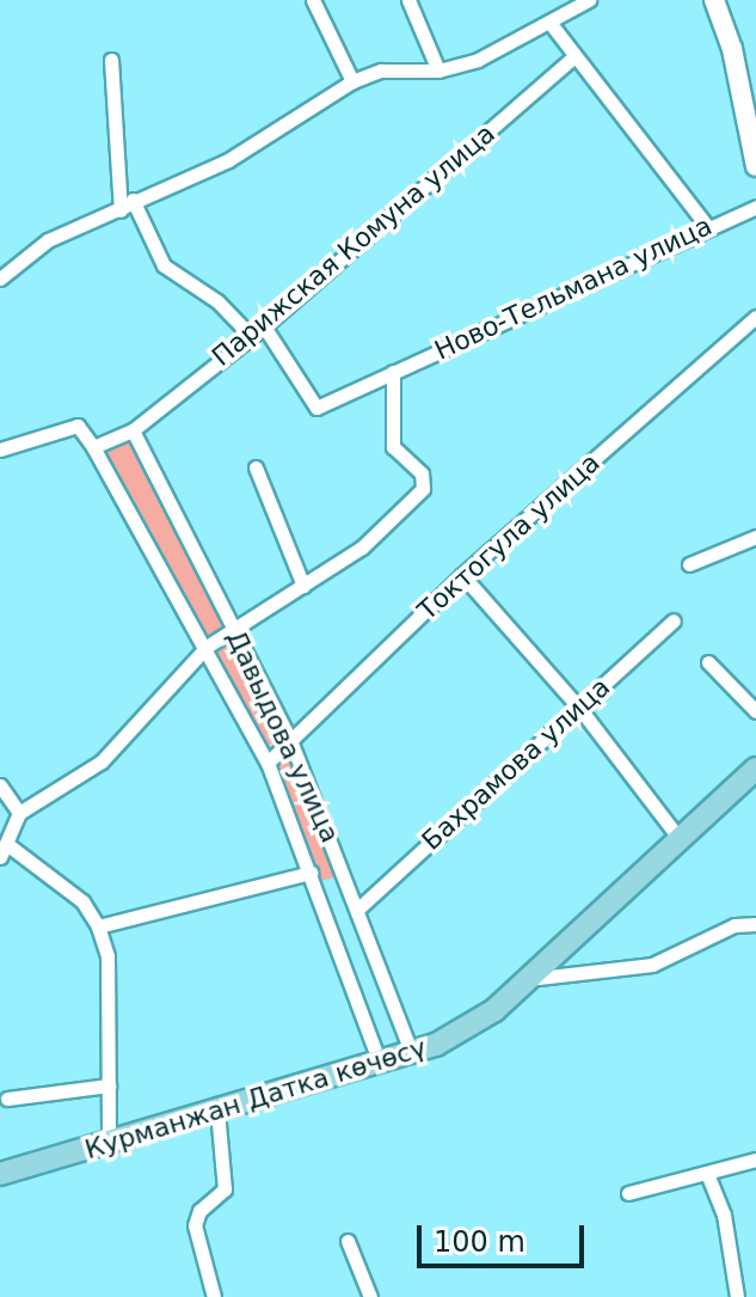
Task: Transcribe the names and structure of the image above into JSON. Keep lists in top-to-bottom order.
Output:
{
  "streets": {
    "main road": ["Курманжан Датка көчөсү"],
    "street": [
      "Парижская Комуна улица",
      "Ново-Тельмана улица",
      "Токтогула улица",
      "Давыдова улица",
      "Бахрамова улица"
    ]
  },
  "crossings": [
    ["Парижская Комуна улица", "Ново-Тельмана улица"],
    ["Парижская Комуна улица", "Давыдова улица"],
    ["Токтогула улица", "Давыдова улица"],
    ["Давыдова улица", "Бахрамова улица"],
    ["Давыдова улица", "Курманжан Датка көчөсү"]
  ],
  "scale_bar": "100 m"
}
